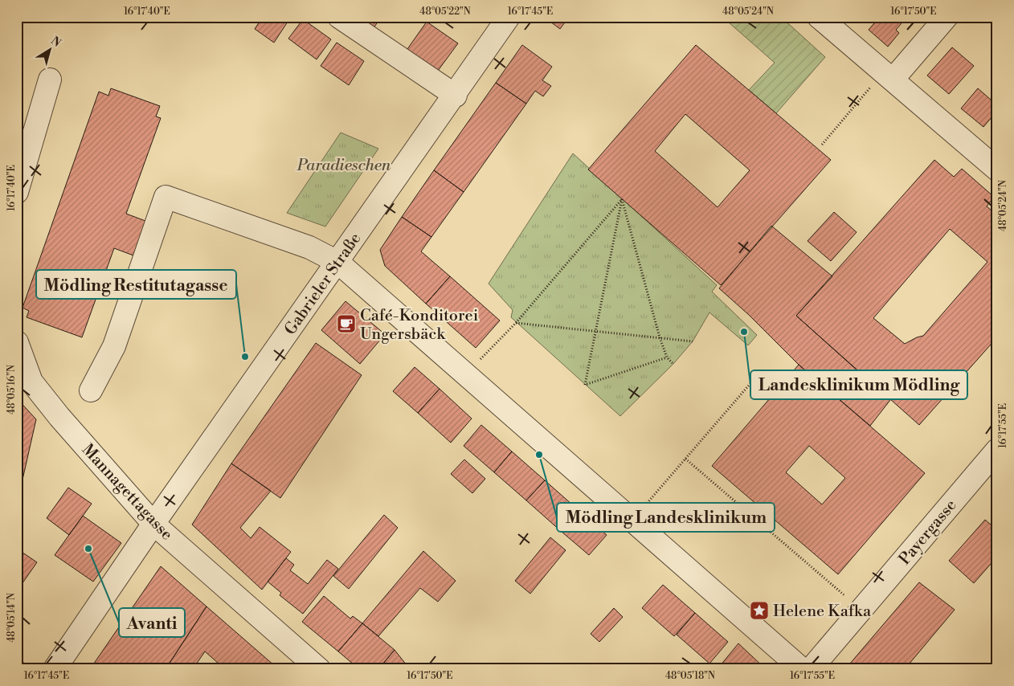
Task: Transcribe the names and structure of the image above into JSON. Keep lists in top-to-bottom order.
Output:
{
  "streets": {
    "street": ["Gabrieler Straße", "Mannagettagasse", "Payergasse"]
  },
  "crossings": [
    ["Gabrieler Straße", "Mannagettagasse"]
  ],
  "parks": ["Paradieschen"],
  "places": {
    "cafe": ["Café-Konditorei Ungersbäck"],
    "other": [
      "Landesklinikum Mödling",
      "Mödling Restitutagasse",
      "Mödling Landesklinikum",
      "Avanti"
    ],
    "place": ["Helene Kafka"]
  },
  "north": "top right",
  "coordinates": [
    "16°17'40\"E",
    "48°05'22\"N",
    "16°17'45\"E",
    "48°05'24\"N",
    "16°17'50\"E",
    "48°05'16\"N",
    "16°17'55\"E",
    "48°05'14\"N",
    "48°05'18\"N"
  ]
}
